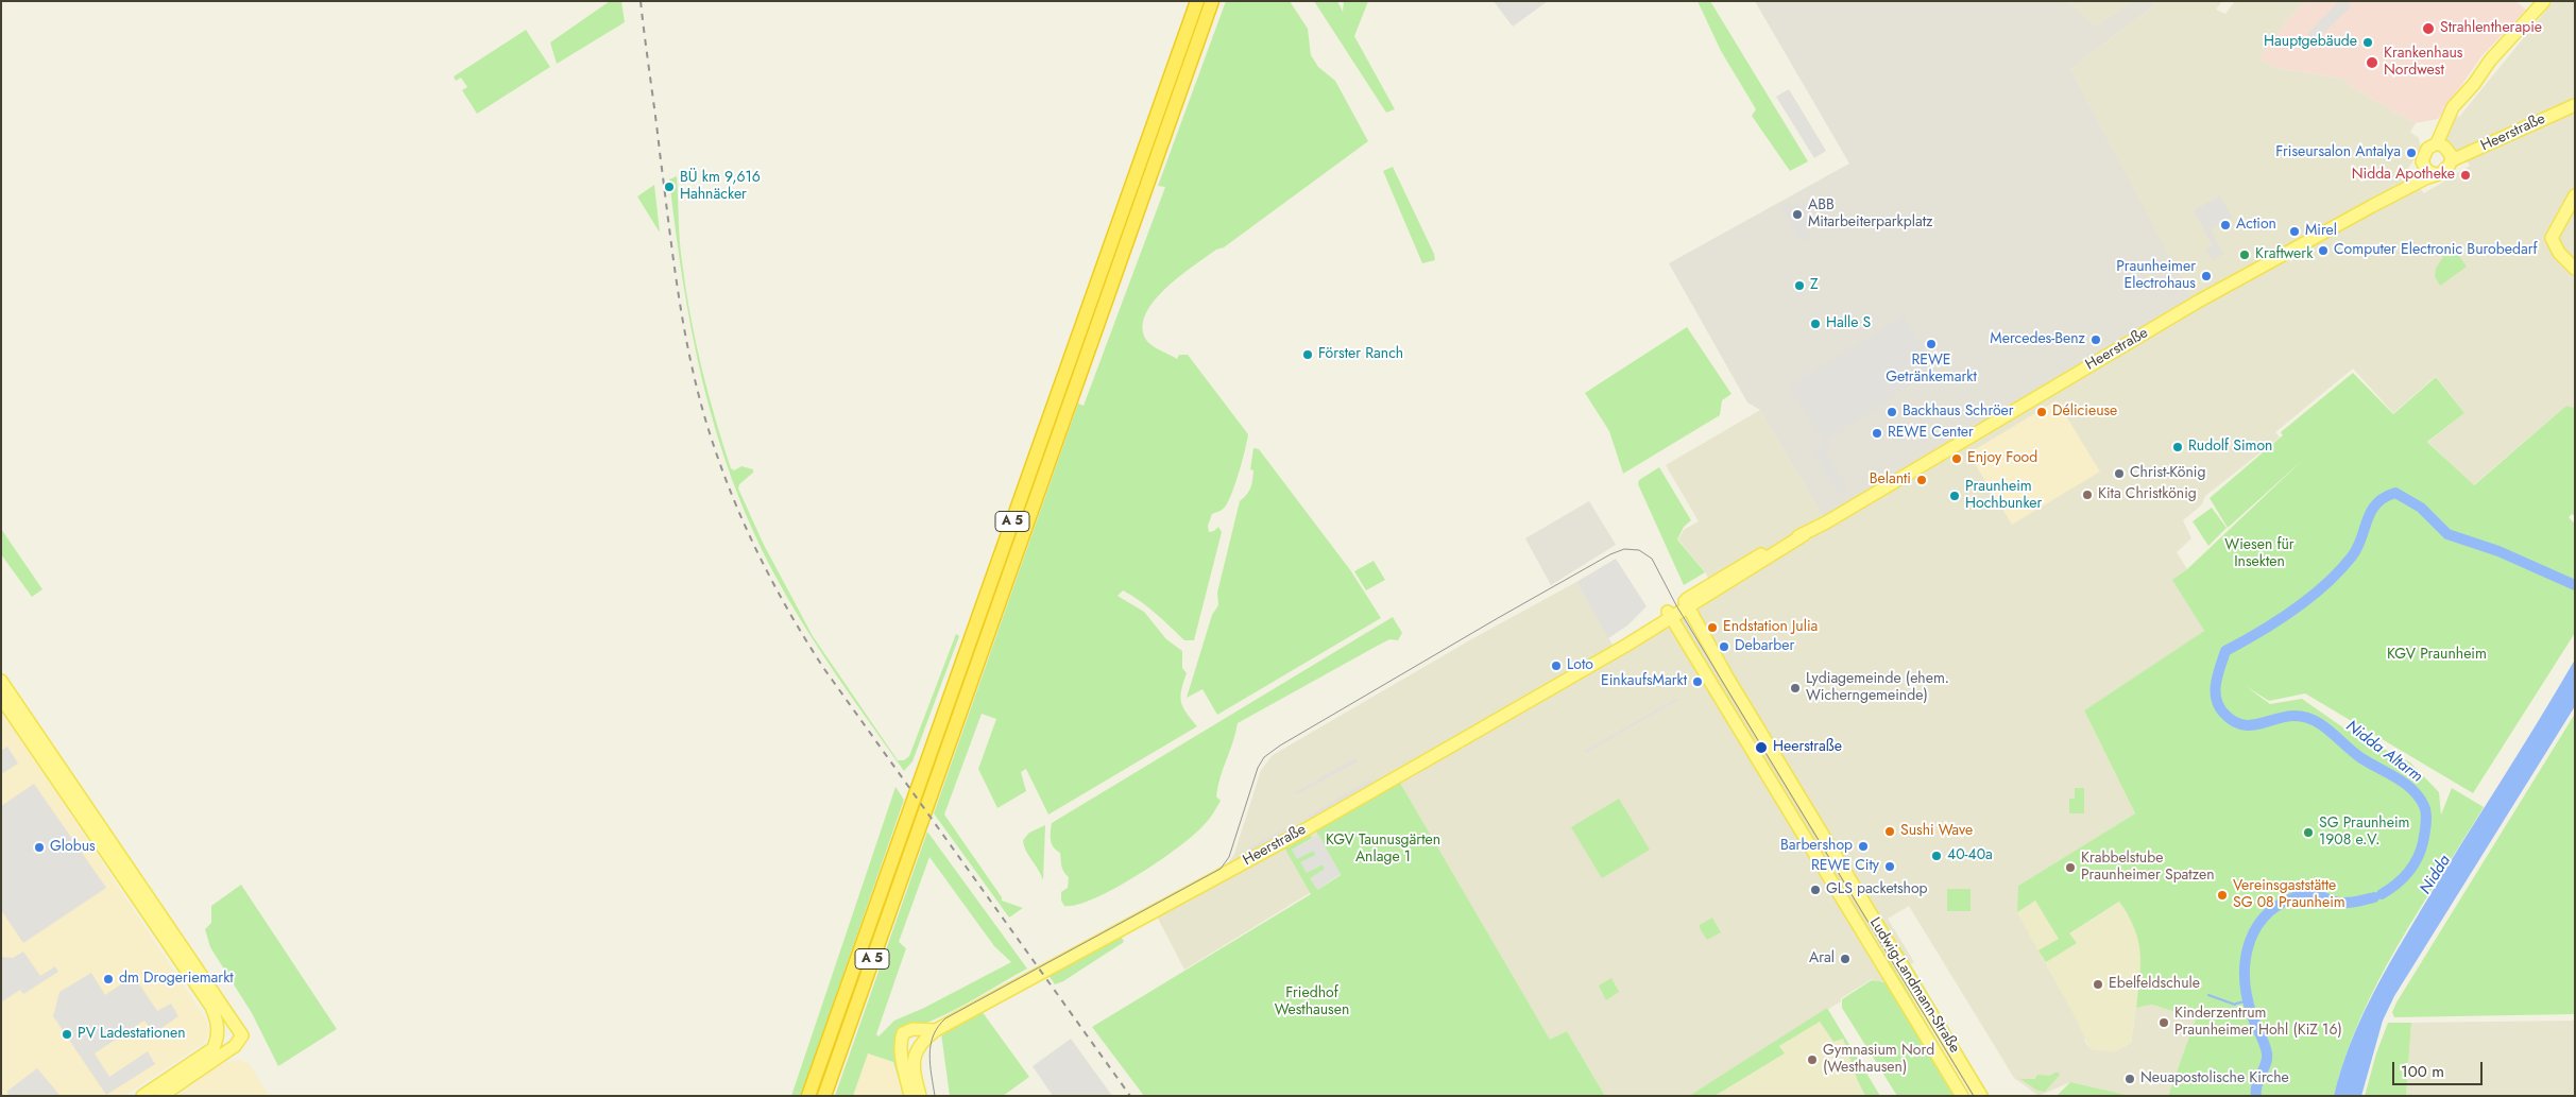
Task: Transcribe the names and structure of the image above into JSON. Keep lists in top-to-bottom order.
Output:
{
  "streets": {
    "highway": ["A 5"],
    "main road": ["Heerstraße", "Ludwig-Landmann-Straße"]
  },
  "crossings": [
    ["Heerstraße", "Ludwig-Landmann-Straße"]
  ],
  "water": ["Nidda Altarm", "Nidda"],
  "parks": [
    "Wiesen für Insekten",
    "KGV Praunheim",
    "KGV Taunusgärten Anlage 1",
    "Friedhof Westhausen"
  ],
  "places": [
    "Strahlentherapie",
    "Hauptgebäude",
    "Krankenhaus Nordwest",
    "Friseursalon Antalya",
    "Nidda Apotheke",
    "BÜ km 9,616 Hahnäcker",
    "ABB Mitarbeiterparkplatz",
    "Action",
    "Mirel",
    "Computer Electronic Burobedarf",
    "Kraftwerk",
    "Praunheimer Electrohaus",
    "Z",
    "Halle S",
    "Mercedes-Benz",
    "REWE Getränkemarkt",
    "Förster Ranch",
    "Backhaus Schröer",
    "Délicieuse",
    "REWE Center",
    "Rudolf Simon",
    "Enjoy Food",
    "Christ-König",
    "Belanti",
    "Kita Christkönig",
    "Praunheim Hochbunker",
    "Endstation Julia",
    "Debarber",
    "Loto",
    "EinkaufsMarkt",
    "Lydiagemeinde (ehem. Wicherngemeinde)",
    "Heerstraße",
    "Sushi Wave",
    "SG Praunheim 1908 e.V.",
    "Barbershop",
    "Globus",
    "40-40a",
    "REWE City",
    "Krabbelstube Praunheimer Spatzen",
    "GLS packetshop",
    "Vereinsgaststätte SG 08 Praunheim",
    "Aral",
    "dm Drogeriemarkt",
    "Ebelfeldschule",
    "Kinderzentrum Praunheimer Hohl (KiZ 16)",
    "PV Ladestationen",
    "Gymnasium Nord (Westhausen)",
    "Neuapostolische Kirche"
  ],
  "scale_bar": "100 m"
}
